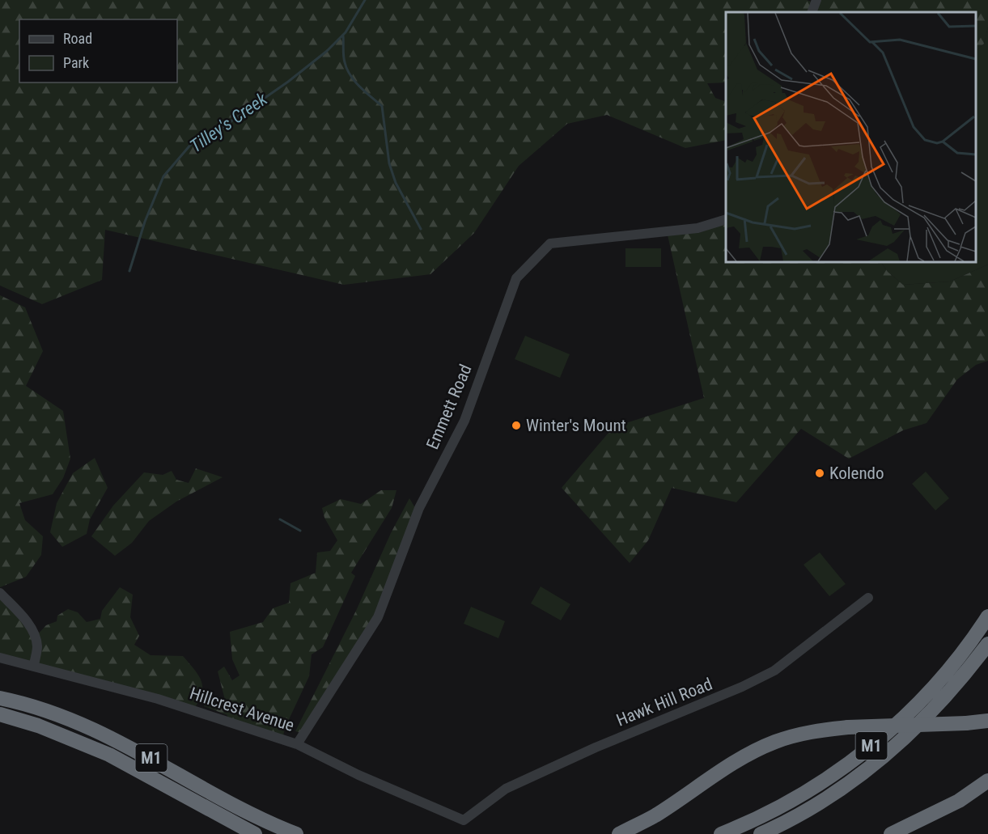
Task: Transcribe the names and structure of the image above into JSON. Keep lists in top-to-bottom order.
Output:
{
  "streets": {
    "highway": ["M1"],
    "street": ["Emmett Road", "Hawk Hill Road", "Hillcrest Avenue"]
  },
  "crossings": [
    ["Emmett Road", "Hillcrest Avenue"],
    ["Hawk Hill Road", "Hillcrest Avenue"]
  ],
  "water": ["Tilley's Creek"],
  "places": ["Winter's Mount", "Kolendo"],
  "legend": ["Road", "Park"]
}
